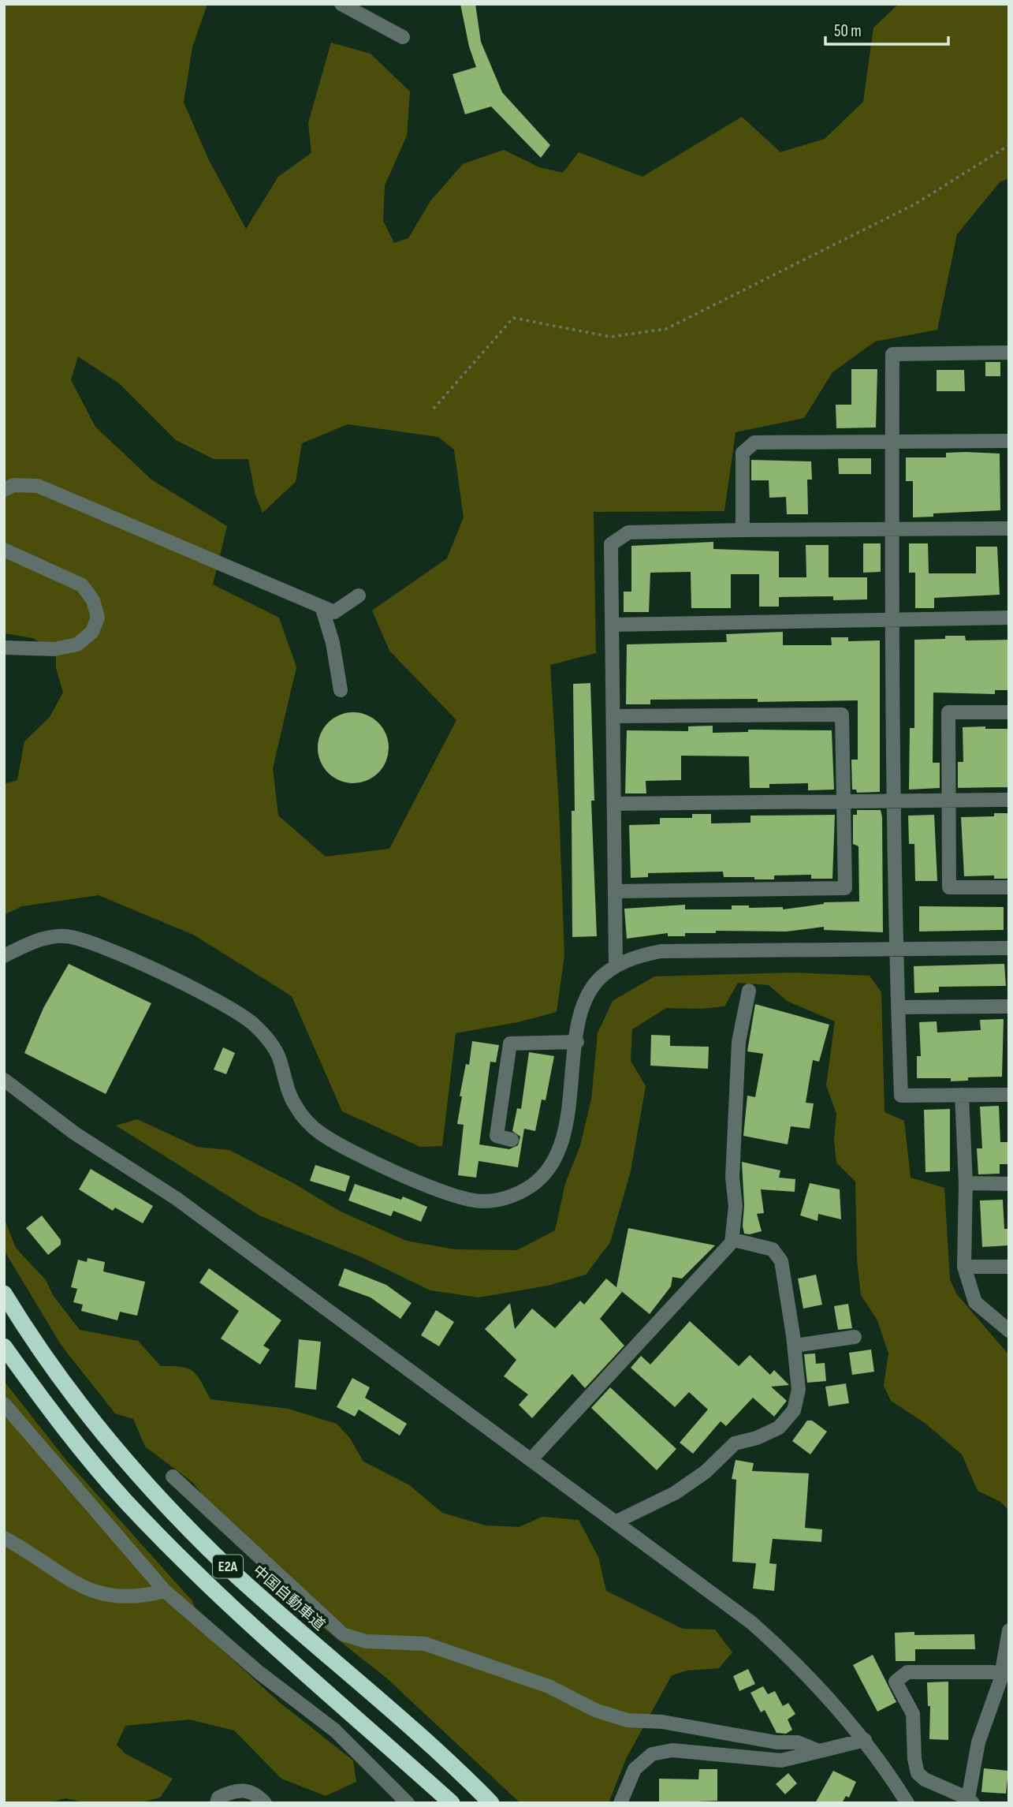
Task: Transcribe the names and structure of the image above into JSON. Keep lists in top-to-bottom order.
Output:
{
  "streets": {
    "highway": ["E2A", "中国自動車道"]
  },
  "scale_bar": "50 m"
}
